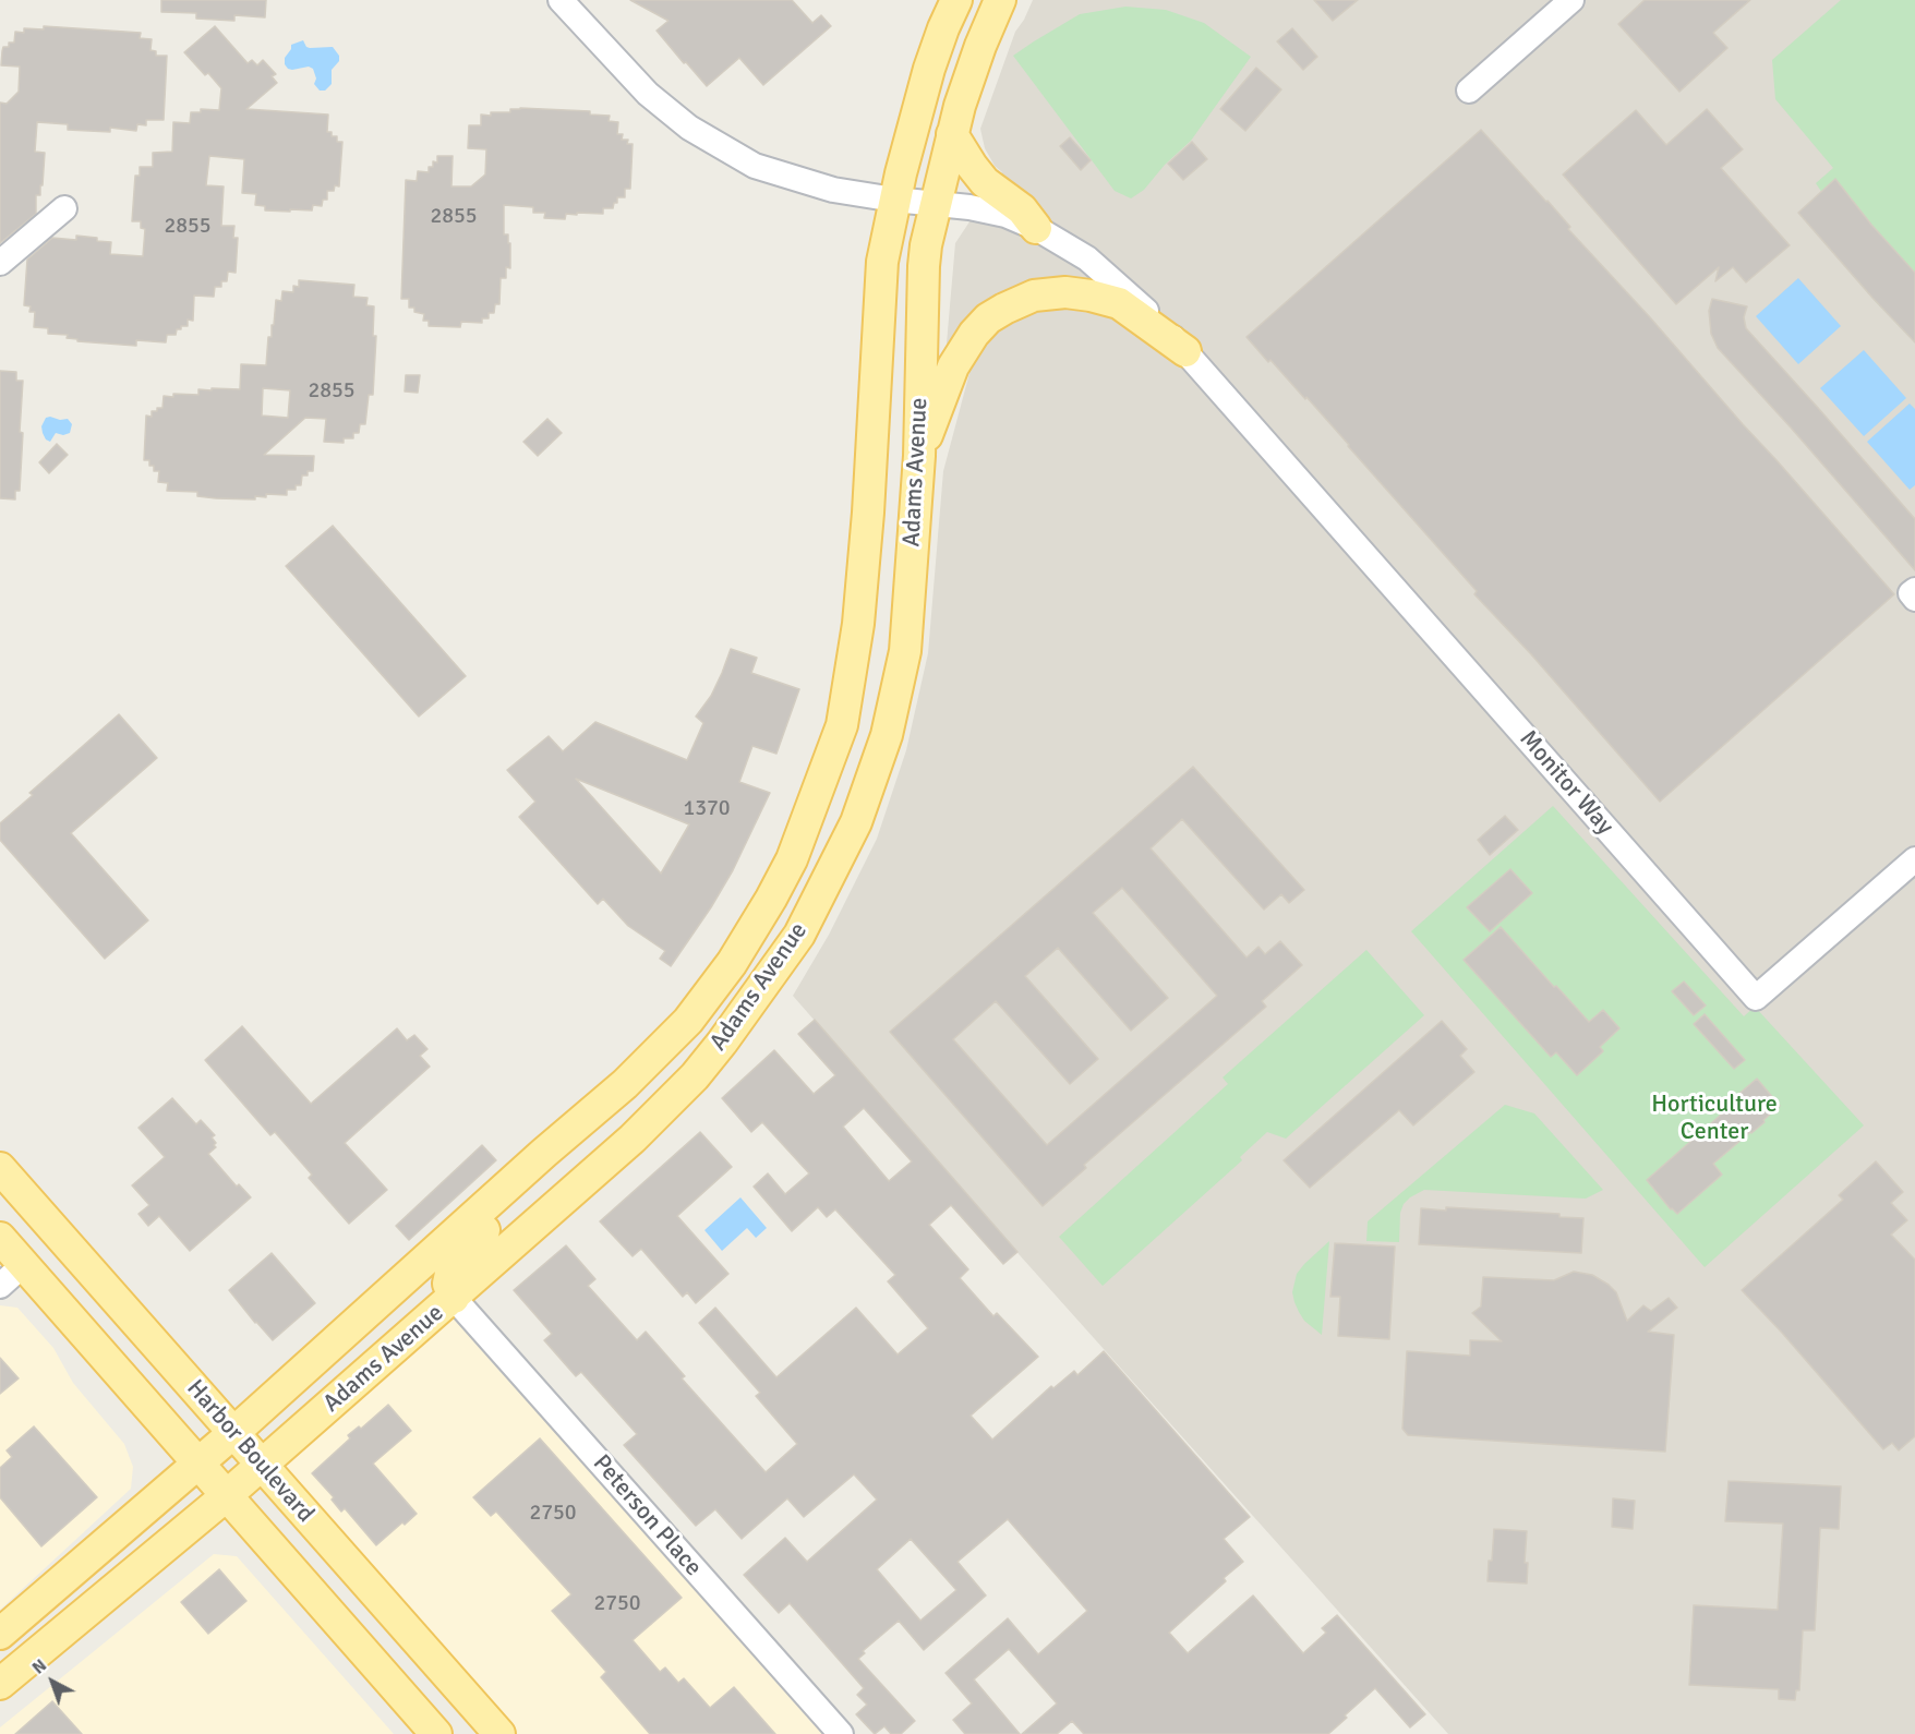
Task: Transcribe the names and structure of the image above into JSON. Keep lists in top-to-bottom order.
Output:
{
  "streets": {
    "main road": ["Adams Avenue", "Harbor Boulevard"],
    "street": ["Monitor Way", "Peterson Place"]
  },
  "crossings": [
    ["Adams Avenue", "Harbor Boulevard"],
    ["Adams Avenue", "Peterson Place"]
  ],
  "parks": ["Horticulture Center"],
  "house_numbers": [
    "2855",
    "2855",
    "2855",
    "1370",
    "2750",
    "2750"
  ],
  "north": "top left"
}
